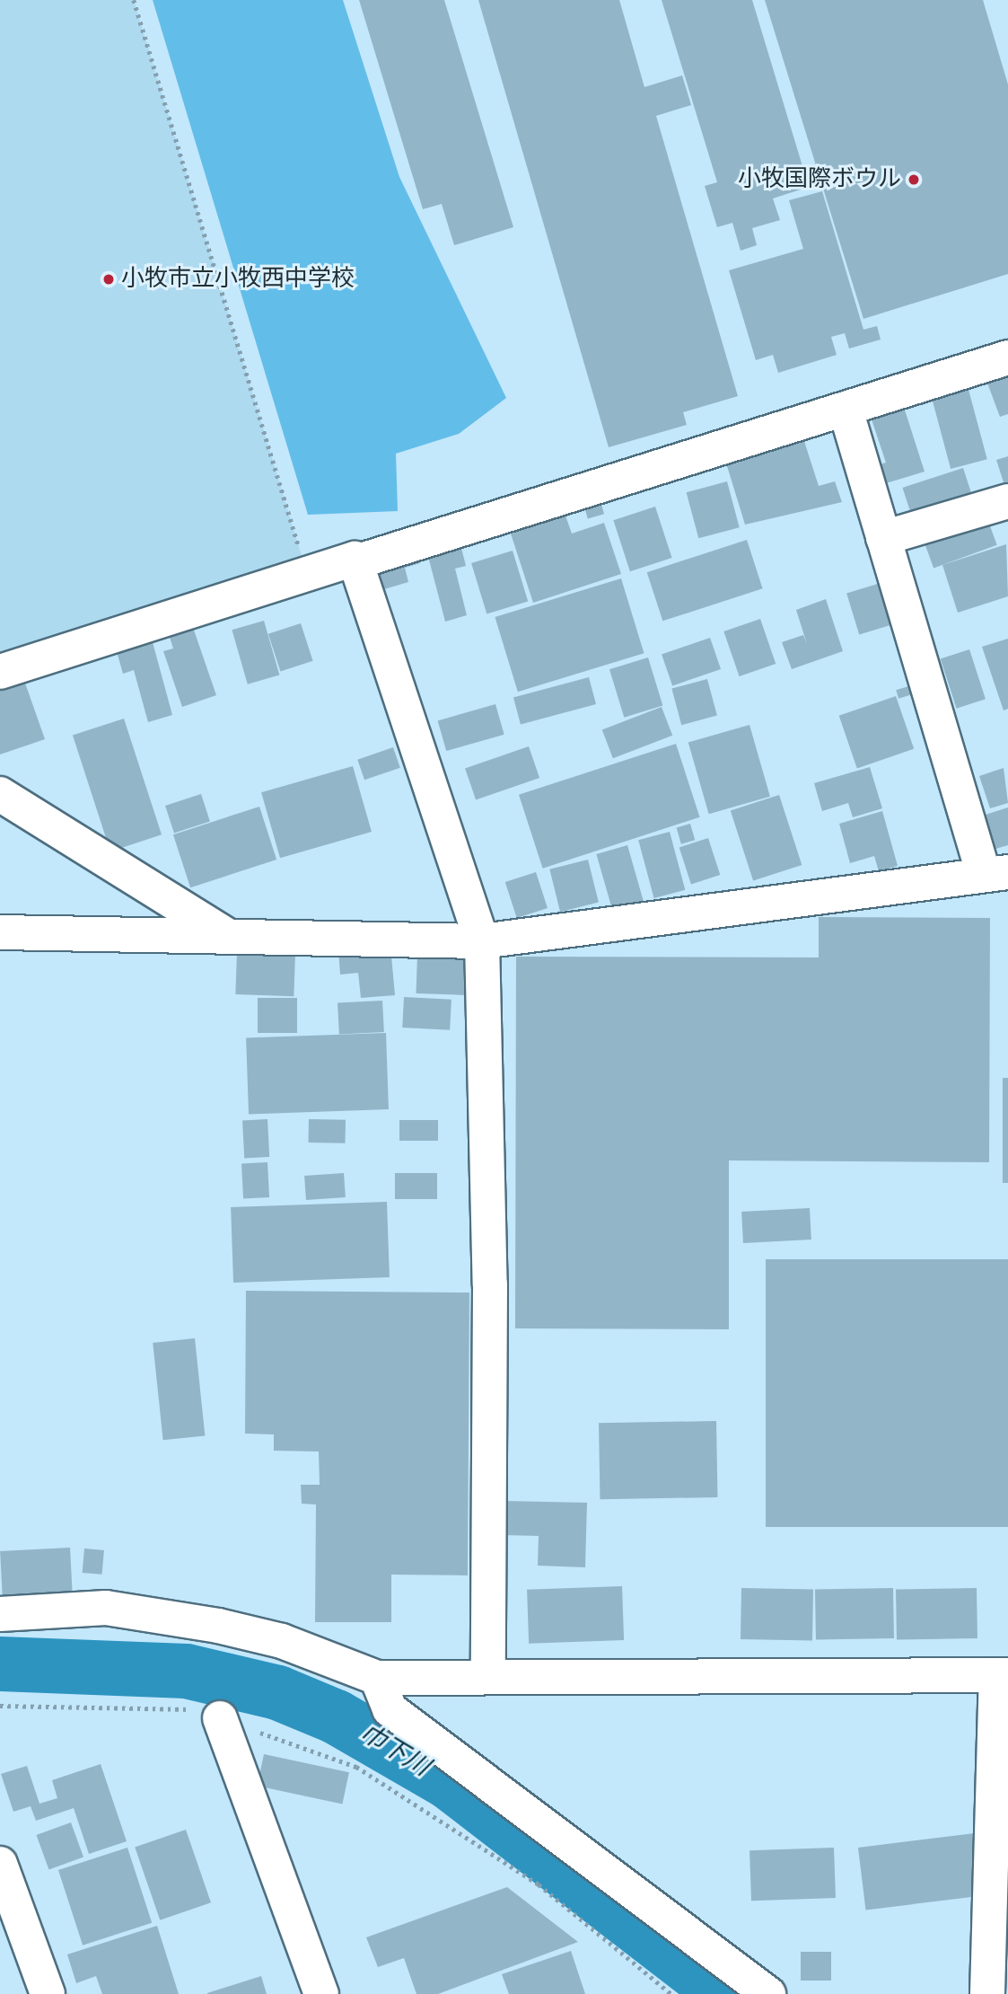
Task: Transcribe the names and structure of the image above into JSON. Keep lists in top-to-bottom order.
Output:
{
  "water": ["巾下川"],
  "places": ["小牧国際ボウル", "小牧市立小牧西中学校"]
}
